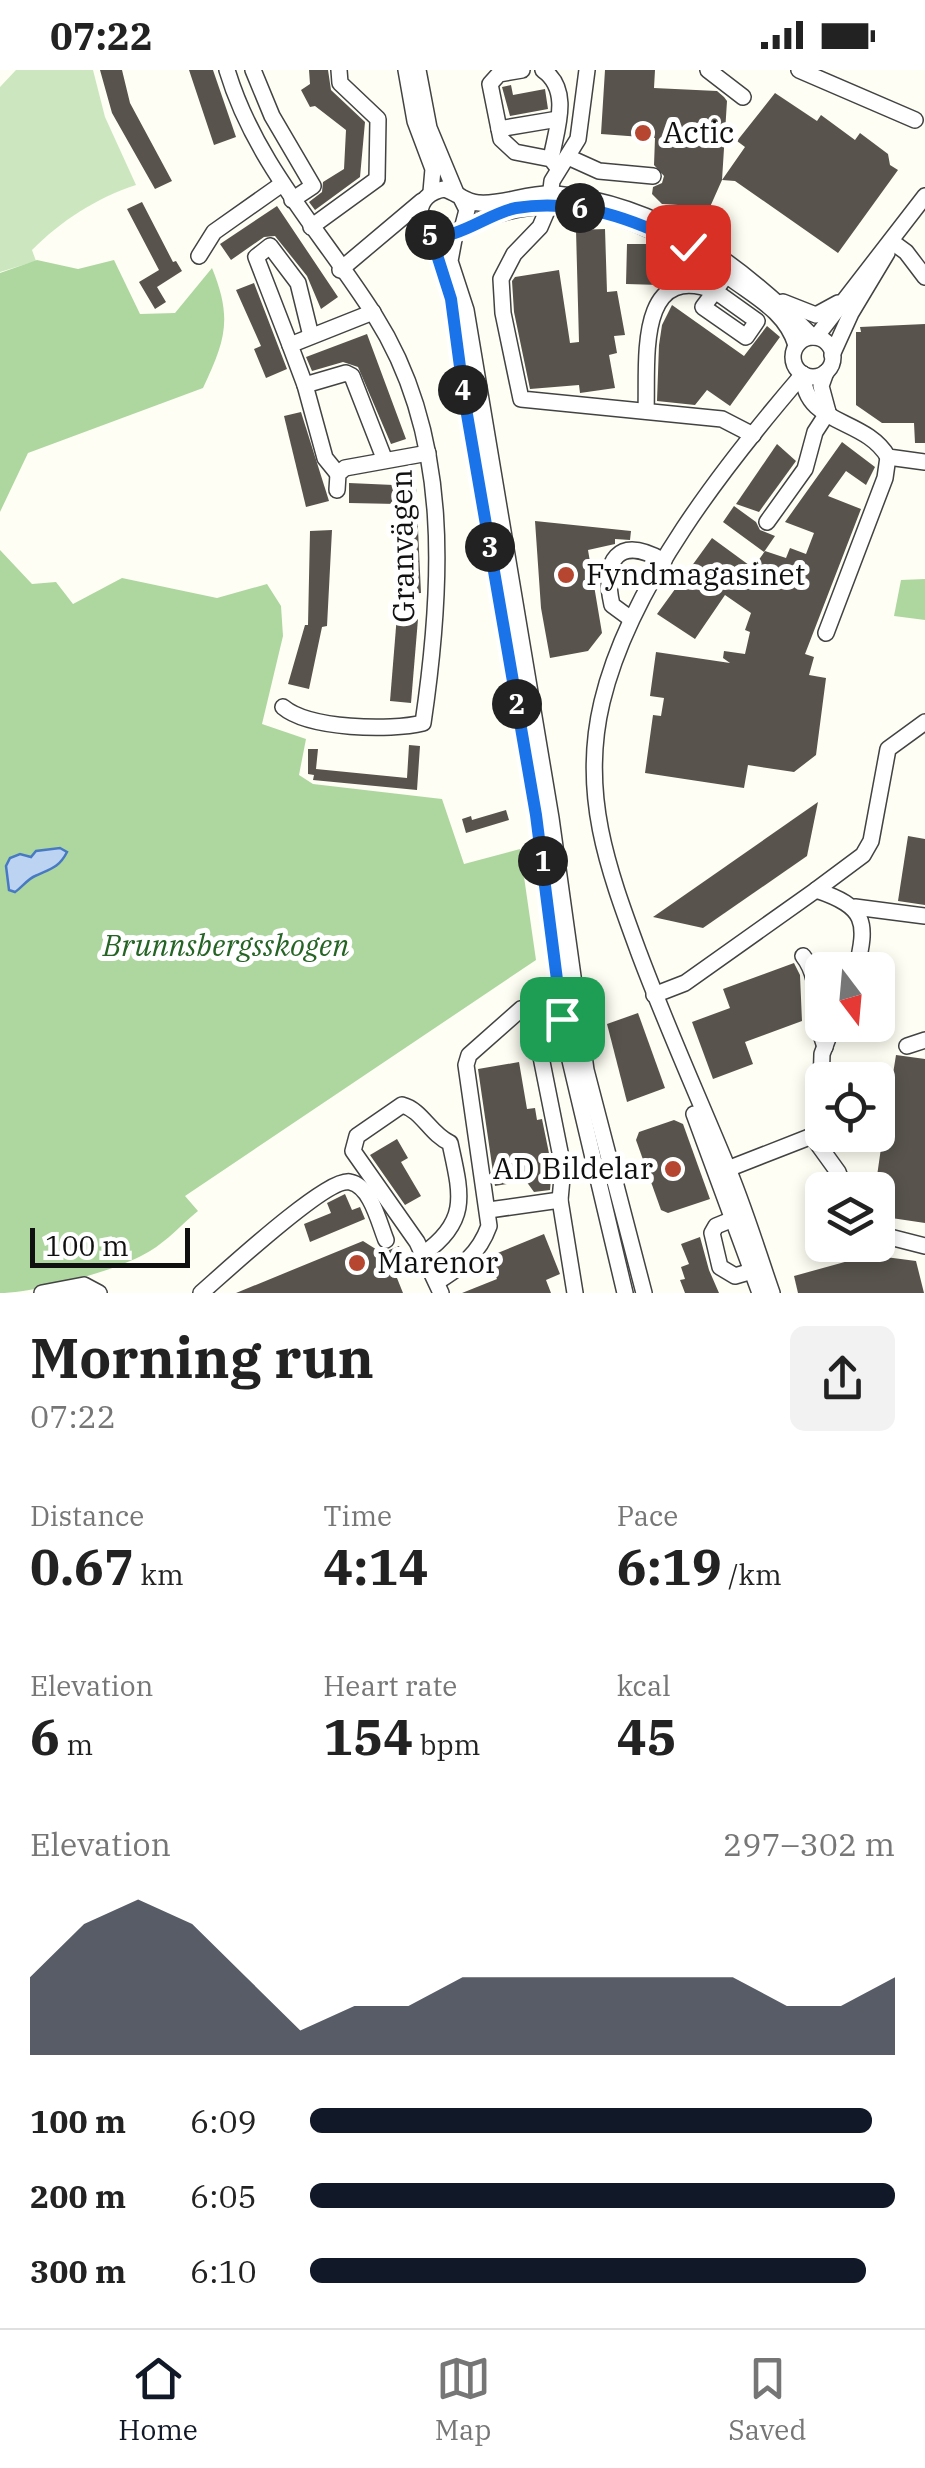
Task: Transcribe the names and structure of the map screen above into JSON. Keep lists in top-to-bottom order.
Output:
{
  "streets": {
    "street": ["Granvägen"]
  },
  "parks": ["Brunnsbergsskogen"],
  "places": [
    "Actic",
    "Fyndmagasinet",
    "AD Bildelar",
    "Marenor"
  ],
  "scale_bar": "100 m",
  "north": "bottom",
  "page": {
    "status": "07:22",
    "pins": [
      "6",
      "5",
      "4",
      "3",
      "2",
      "1"
    ],
    "scale": "100 m",
    "heading": ["Morning run", "07:22"],
    "stats": [
      ["Distance", "0.67 km"],
      ["Time", "4:14"],
      ["Pace", "6:19 /km"],
      ["Elevation", "6 m"],
      ["Heart rate", "154 bpm"],
      ["kcal", "45"]
    ],
    "chart": ["Elevation", "297–302 m"],
    "list": [
      {
        "name": "100 m",
        "note": "6:09"
      },
      {
        "name": "200 m",
        "note": "6:05"
      },
      {
        "name": "300 m",
        "note": "6:10"
      }
    ],
    "tabs": ["Home", "Map", "Saved"]
  }
}
